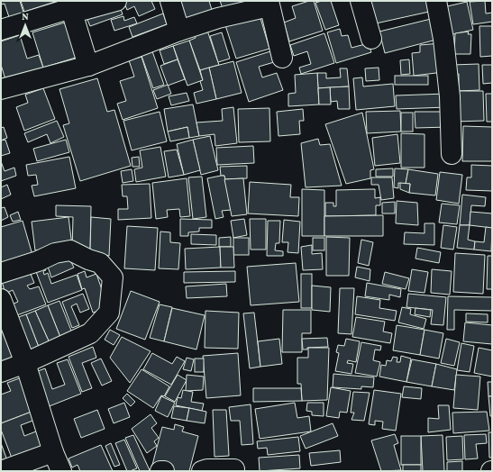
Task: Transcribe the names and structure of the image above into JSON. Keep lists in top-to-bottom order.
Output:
{
  "north": "top"
}
